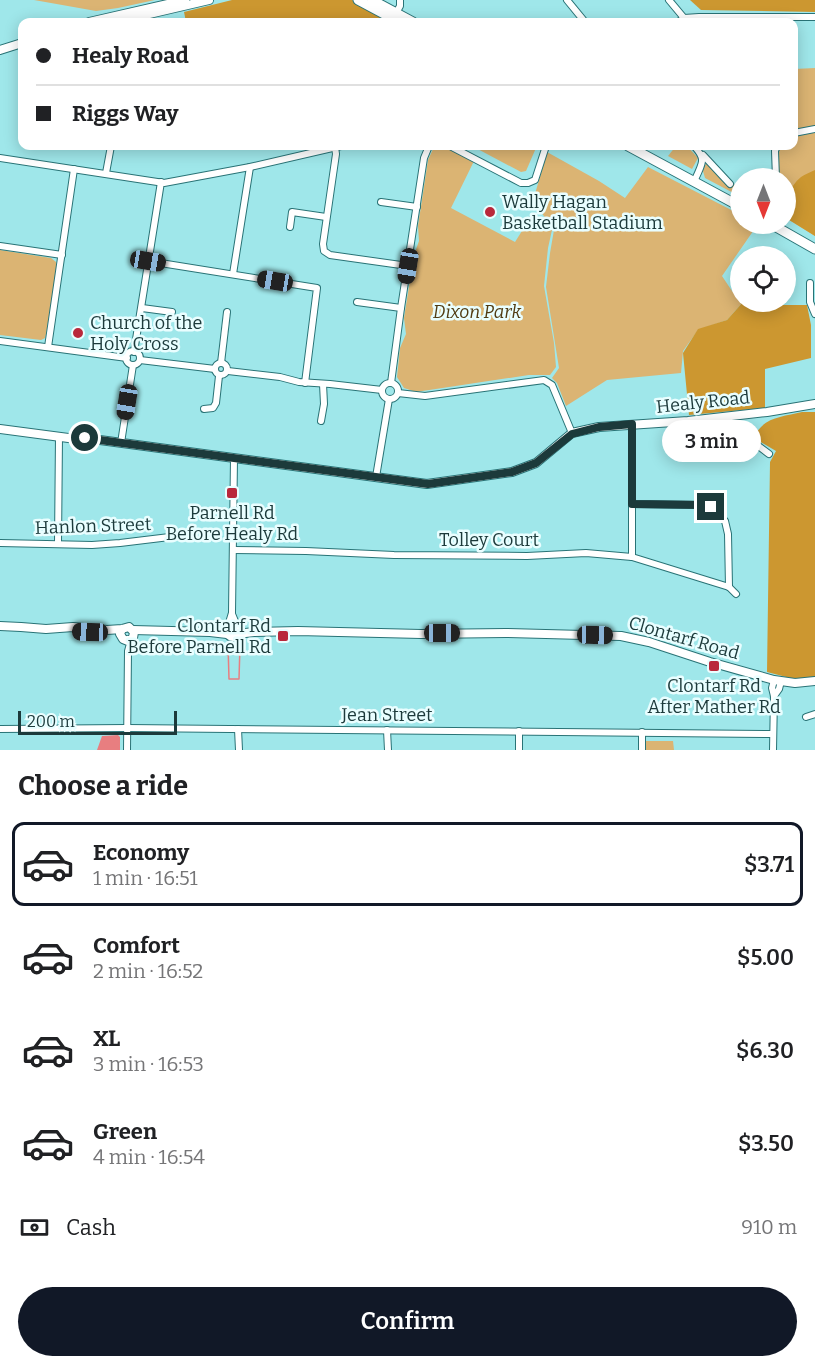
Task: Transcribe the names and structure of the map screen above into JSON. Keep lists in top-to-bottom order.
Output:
{
  "streets": {
    "street": [
      "Healy Road",
      "Hanlon Street",
      "Tolley Court",
      "Clontarf Road",
      "Jean Street"
    ]
  },
  "parks": ["Dixon Park"],
  "places": {
    "other": ["Wally Hagan Basketball Stadium", "Church of the Holy Cross"],
    "transit": ["Parnell Rd Before Healy Rd", "Clontarf Rd Before Parnell Rd", "Clontarf Rd After Mather Rd"]
  },
  "scale_bar": "200 m",
  "north": "bottom",
  "page": {
    "banner": ["Healy Road", "Riggs Way"],
    "bubble": "3 min",
    "scale": "200 m",
    "heading": "Choose a ride",
    "list": [
      {
        "name": "Economy",
        "note": "1 min · 16:51",
        "value": "$3.71"
      },
      {
        "name": "Comfort",
        "note": "2 min · 16:52",
        "value": "$5.00"
      },
      {
        "name": "XL",
        "note": "3 min · 16:53",
        "value": "$6.30"
      },
      {
        "name": "Green",
        "note": "4 min · 16:54",
        "value": "$3.50"
      }
    ],
    "pay": ["Cash", "910 m"],
    "buttons": "Confirm"
  }
}
